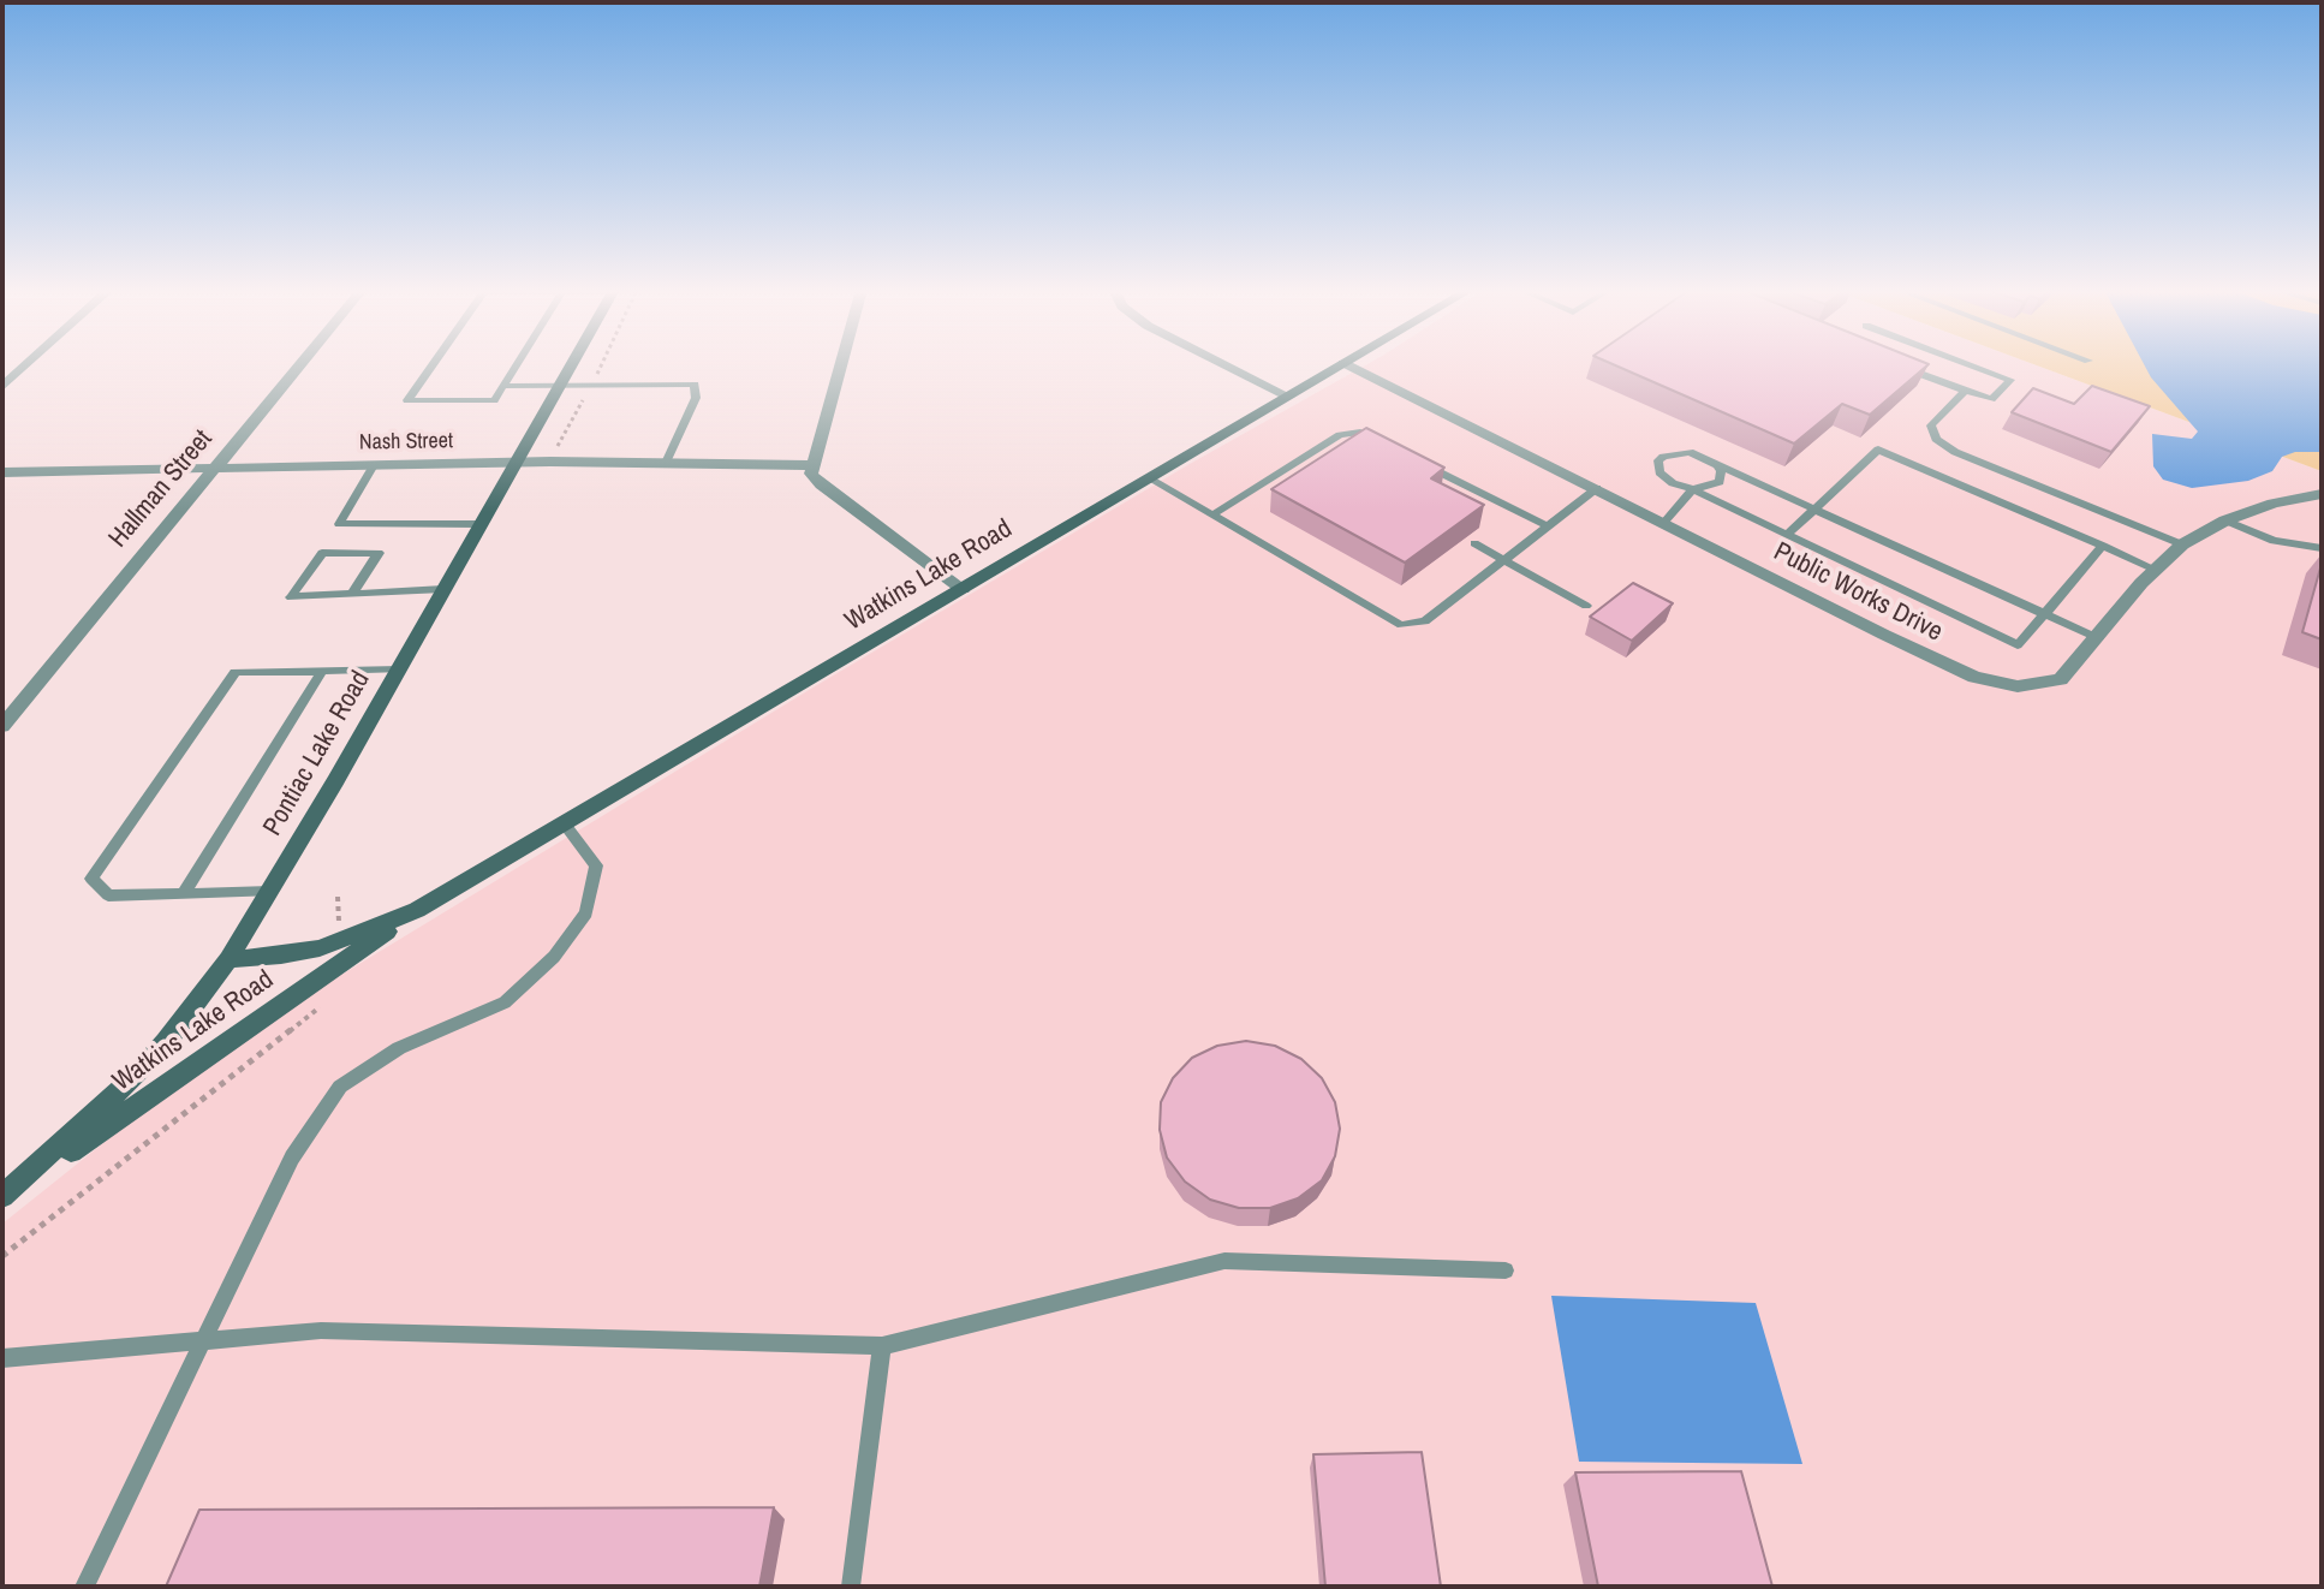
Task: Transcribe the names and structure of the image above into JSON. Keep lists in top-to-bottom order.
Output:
{
  "streets": {
    "street": [
      "Nash Street",
      "Hallman Street",
      "Watkins Lake Road",
      "Public Works Drive",
      "Pontiac Lake Road"
    ]
  },
  "crossings": [
    ["Nash Street", "Hallman Street"],
    ["Nash Street", "Pontiac Lake Road"],
    ["Watkins Lake Road", "Pontiac Lake Road"]
  ]
}
